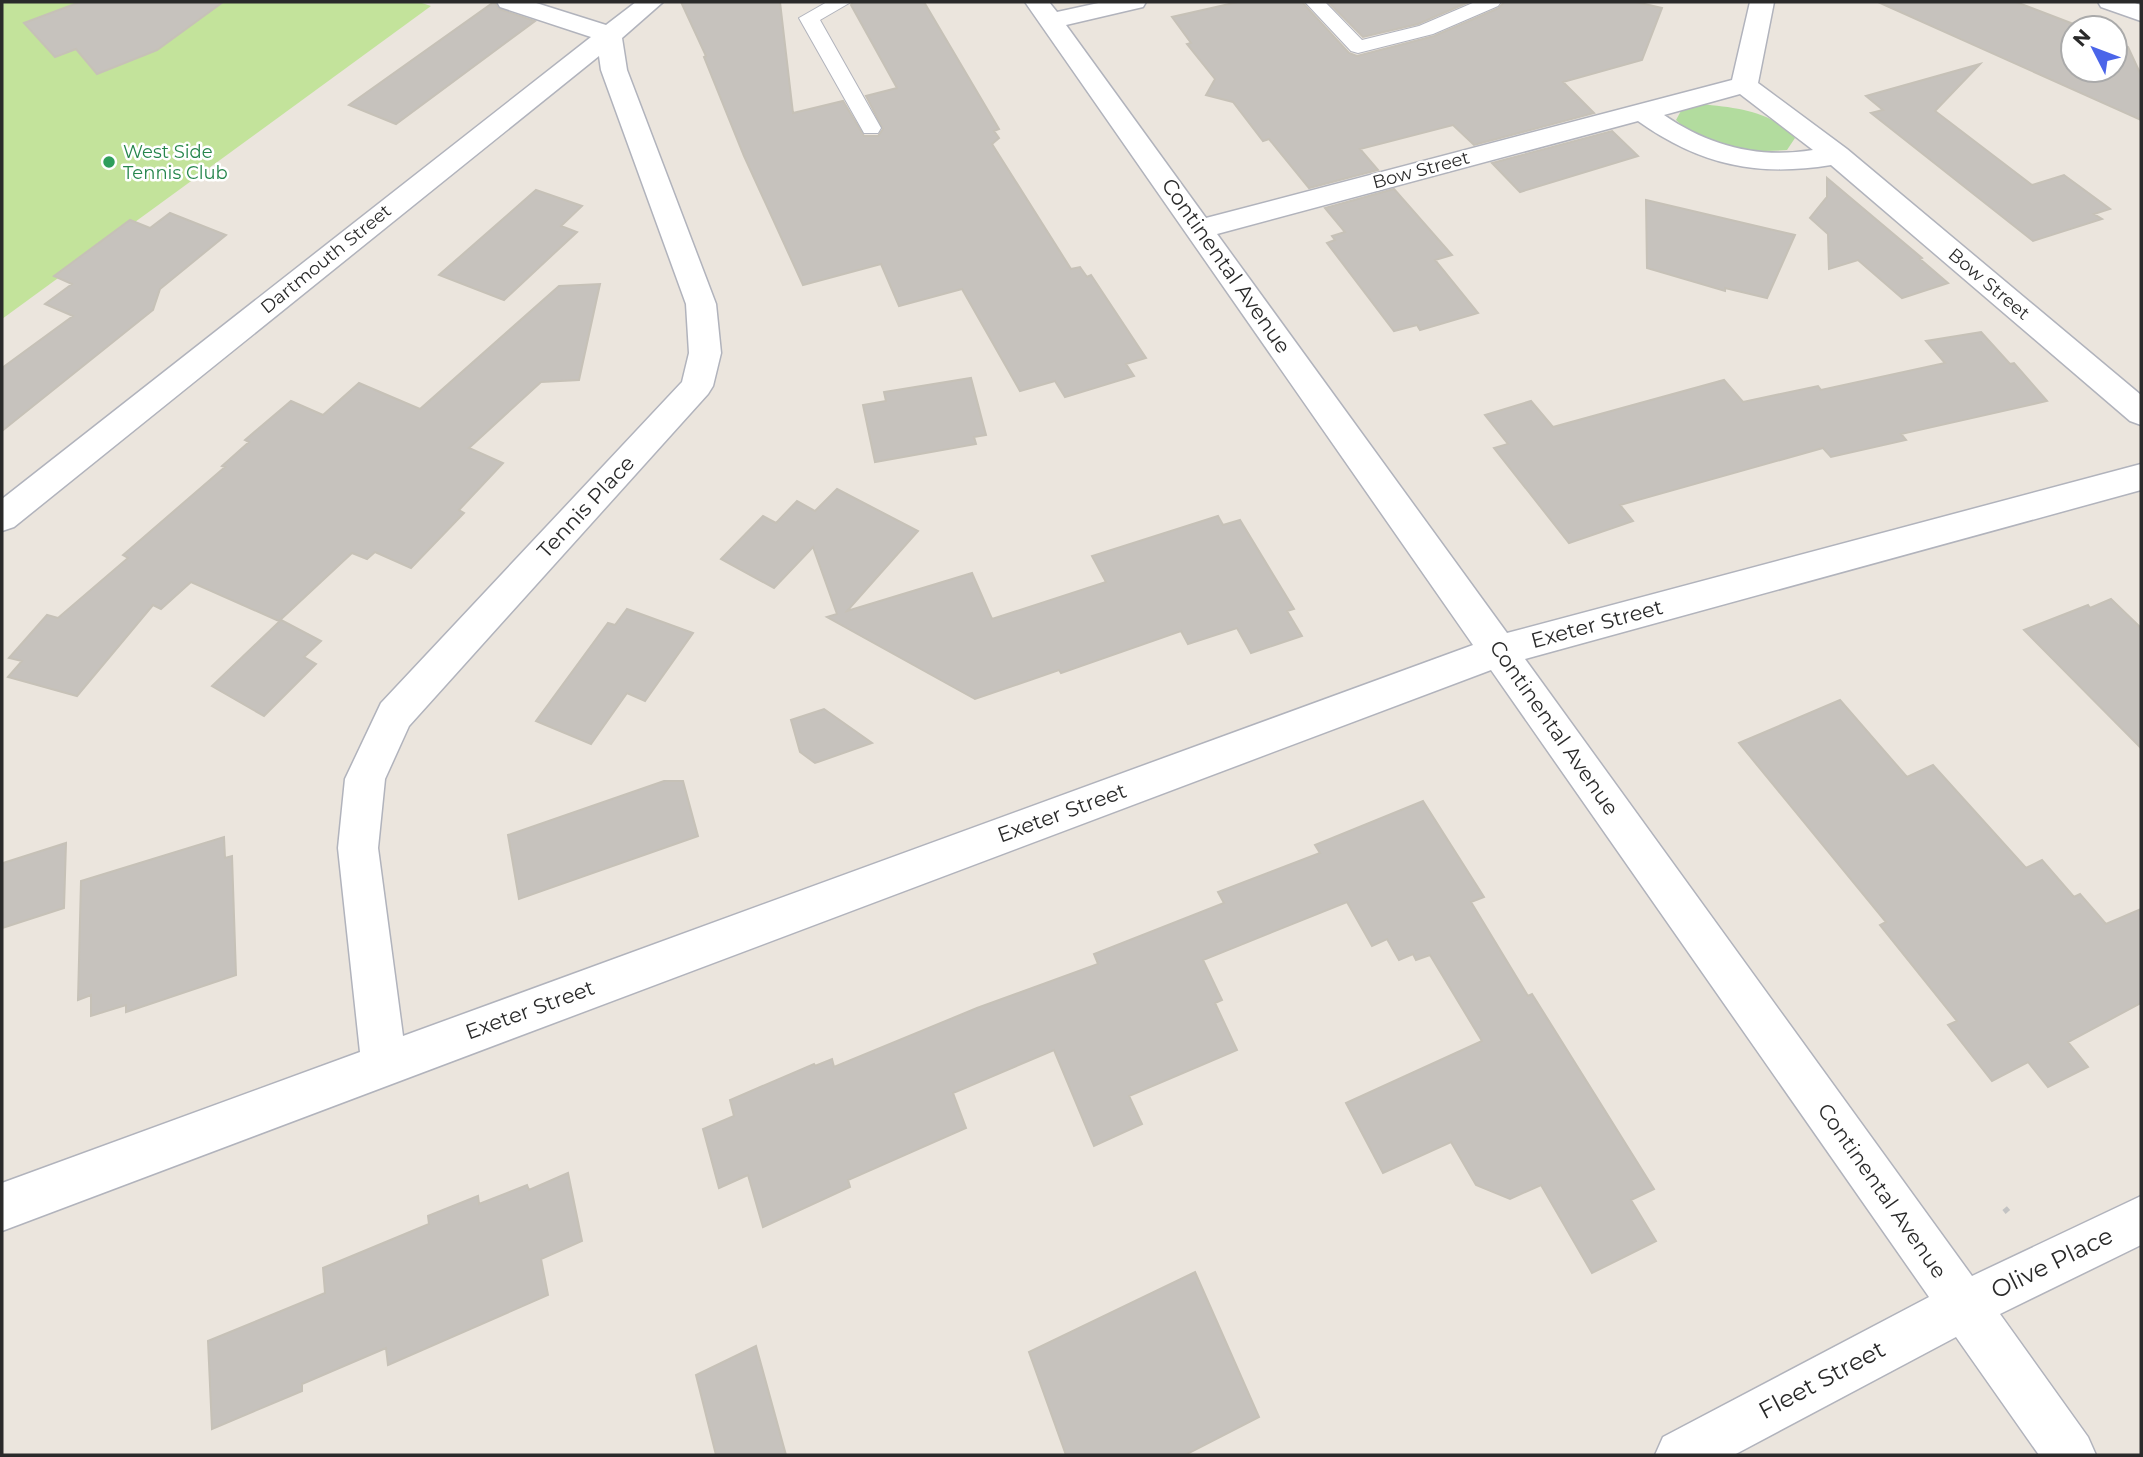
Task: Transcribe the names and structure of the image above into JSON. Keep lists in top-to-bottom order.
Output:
{
  "streets": {
    "street": [
      "Bow Street",
      "Dartmouth Street",
      "Continental Avenue",
      "Tennis Place",
      "Exeter Street",
      "Olive Place",
      "Fleet Street"
    ]
  },
  "crossings": [
    ["Bow Street", "Continental Avenue"],
    ["Dartmouth Street", "Tennis Place"],
    ["Continental Avenue", "Exeter Street"],
    ["Continental Avenue", "Olive Place"],
    ["Continental Avenue", "Fleet Street"],
    ["Tennis Place", "Exeter Street"],
    ["Olive Place", "Fleet Street"]
  ],
  "places": ["West Side Tennis Club"],
  "north": "top left"
}
